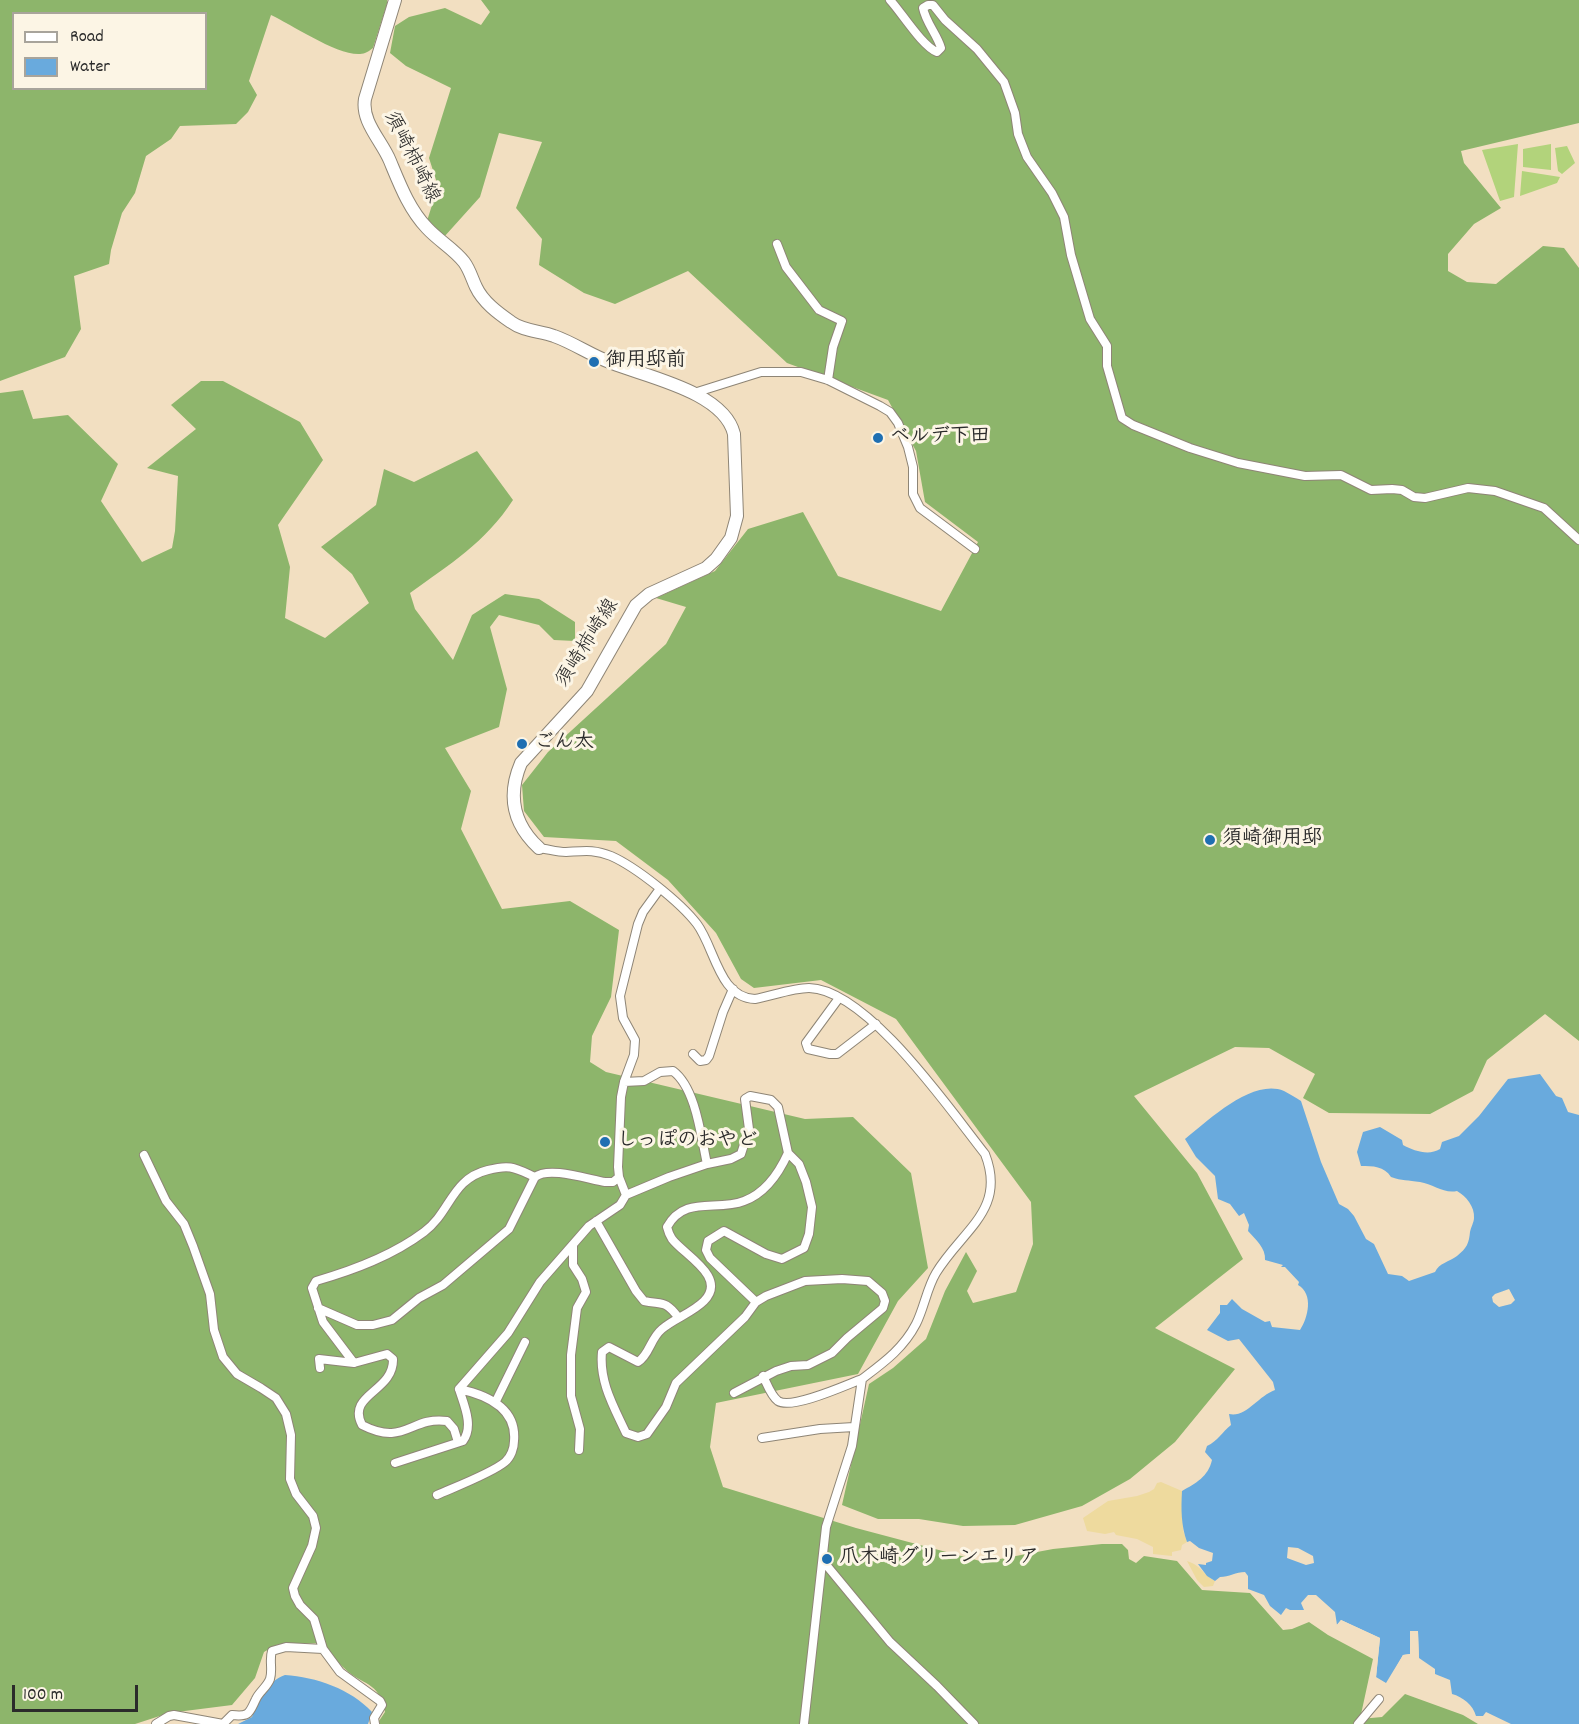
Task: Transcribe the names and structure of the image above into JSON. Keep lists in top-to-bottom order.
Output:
{
  "streets": {
    "main road": ["須崎柿崎線"]
  },
  "places": [
    "御用邸前",
    "ベルデ下田",
    "ごん太",
    "須崎御用邸",
    "しっぽのおやど",
    "爪木崎グリーンエリア"
  ],
  "legend": ["Road", "Water"],
  "scale_bar": "100 m"
}
